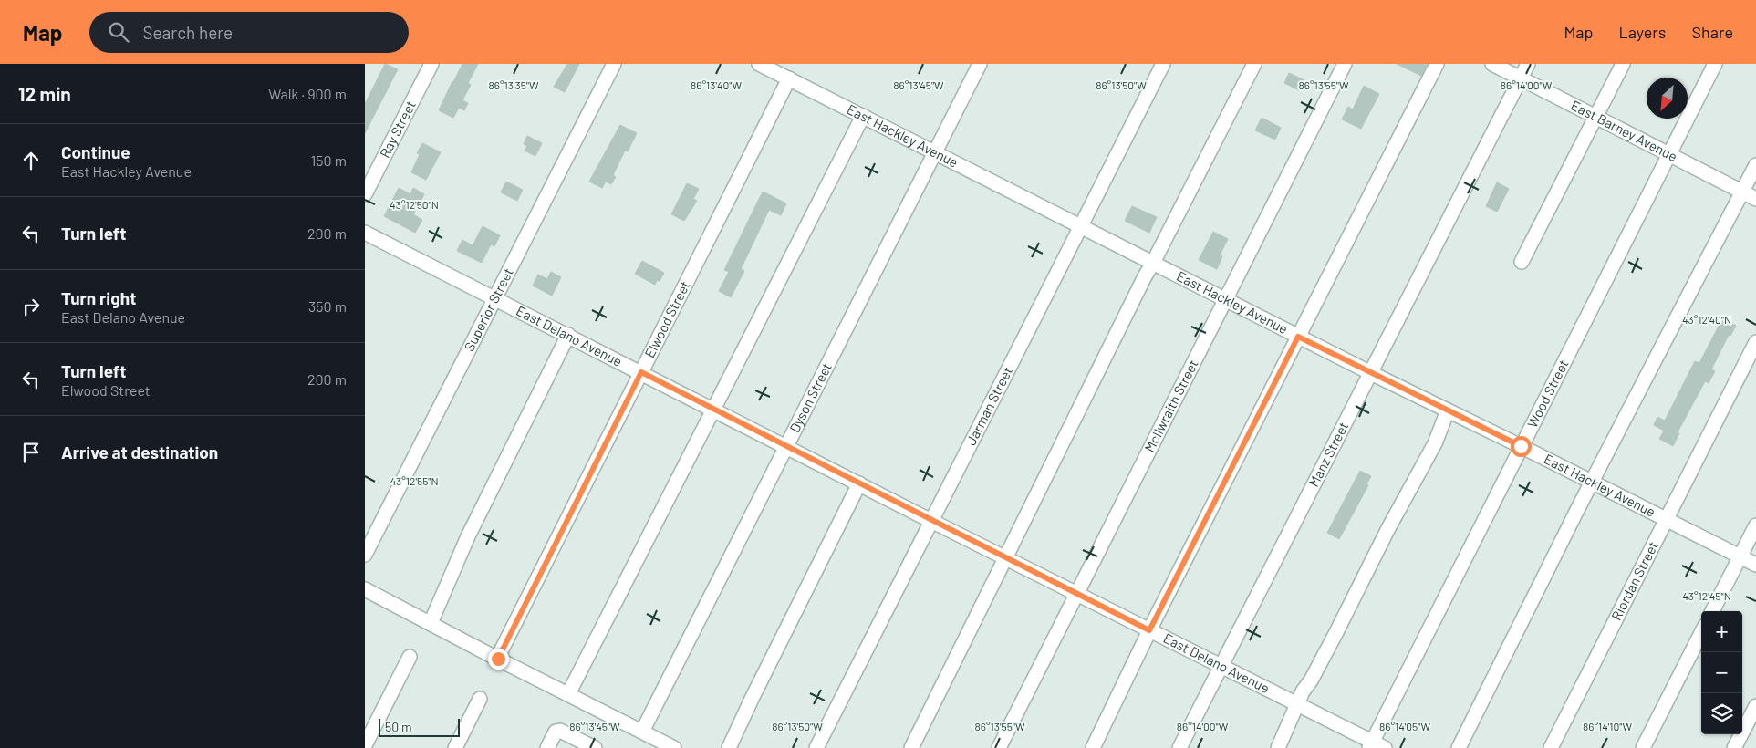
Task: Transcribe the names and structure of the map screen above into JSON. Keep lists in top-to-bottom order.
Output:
{
  "streets": {
    "street": [
      "Ray Street",
      "East Barney Avenue",
      "East Hackley Avenue",
      "Superior Street",
      "Elwood Street",
      "East Delano Avenue",
      "Wood Street",
      "Dyson Street",
      "Jarman Street",
      "McIlwraith Street",
      "Manz Street",
      "Riordan Street"
    ]
  },
  "crossings": [
    ["East Barney Avenue", "Wood Street"],
    ["East Barney Avenue", "Manz Street"],
    ["East Hackley Avenue", "Elwood Street"],
    ["East Hackley Avenue", "Wood Street"],
    ["East Hackley Avenue", "Dyson Street"],
    ["East Hackley Avenue", "Jarman Street"],
    ["East Hackley Avenue", "McIlwraith Street"],
    ["East Hackley Avenue", "Manz Street"],
    ["East Hackley Avenue", "Riordan Street"],
    ["Superior Street", "East Delano Avenue"],
    ["Elwood Street", "East Delano Avenue"],
    ["East Delano Avenue", "Wood Street"],
    ["East Delano Avenue", "Dyson Street"],
    ["East Delano Avenue", "Jarman Street"],
    ["East Delano Avenue", "McIlwraith Street"],
    ["East Delano Avenue", "Manz Street"]
  ],
  "scale_bar": "50 m",
  "north": "bottom left",
  "page": {
    "header": "Map",
    "search": "Search here",
    "nav": ["Map", "Layers", "Share"],
    "heading": ["12 min", "Walk · 900 m"],
    "list": [
      ["Continue", "East Hackley Avenue", "150 m"],
      ["Turn left", "200 m"],
      ["Turn right", "East Delano Avenue", "350 m"],
      ["Turn left", "Elwood Street", "200 m"],
      "Arrive at destination"
    ],
    "map_buttons": ["+", "−"],
    "scale": "50 m"
  },
  "coordinates": [
    "86°13'40\"W",
    "86°13'35\"W",
    "86°13'45\"W",
    "86°13'50\"W",
    "86°13'55\"W",
    "86°14'00\"W",
    "43°12'50\"N",
    "43°12'40\"N",
    "43°12'55\"N",
    "43°12'45\"N",
    "86°14'05\"W",
    "86°14'10\"W"
  ]
}
